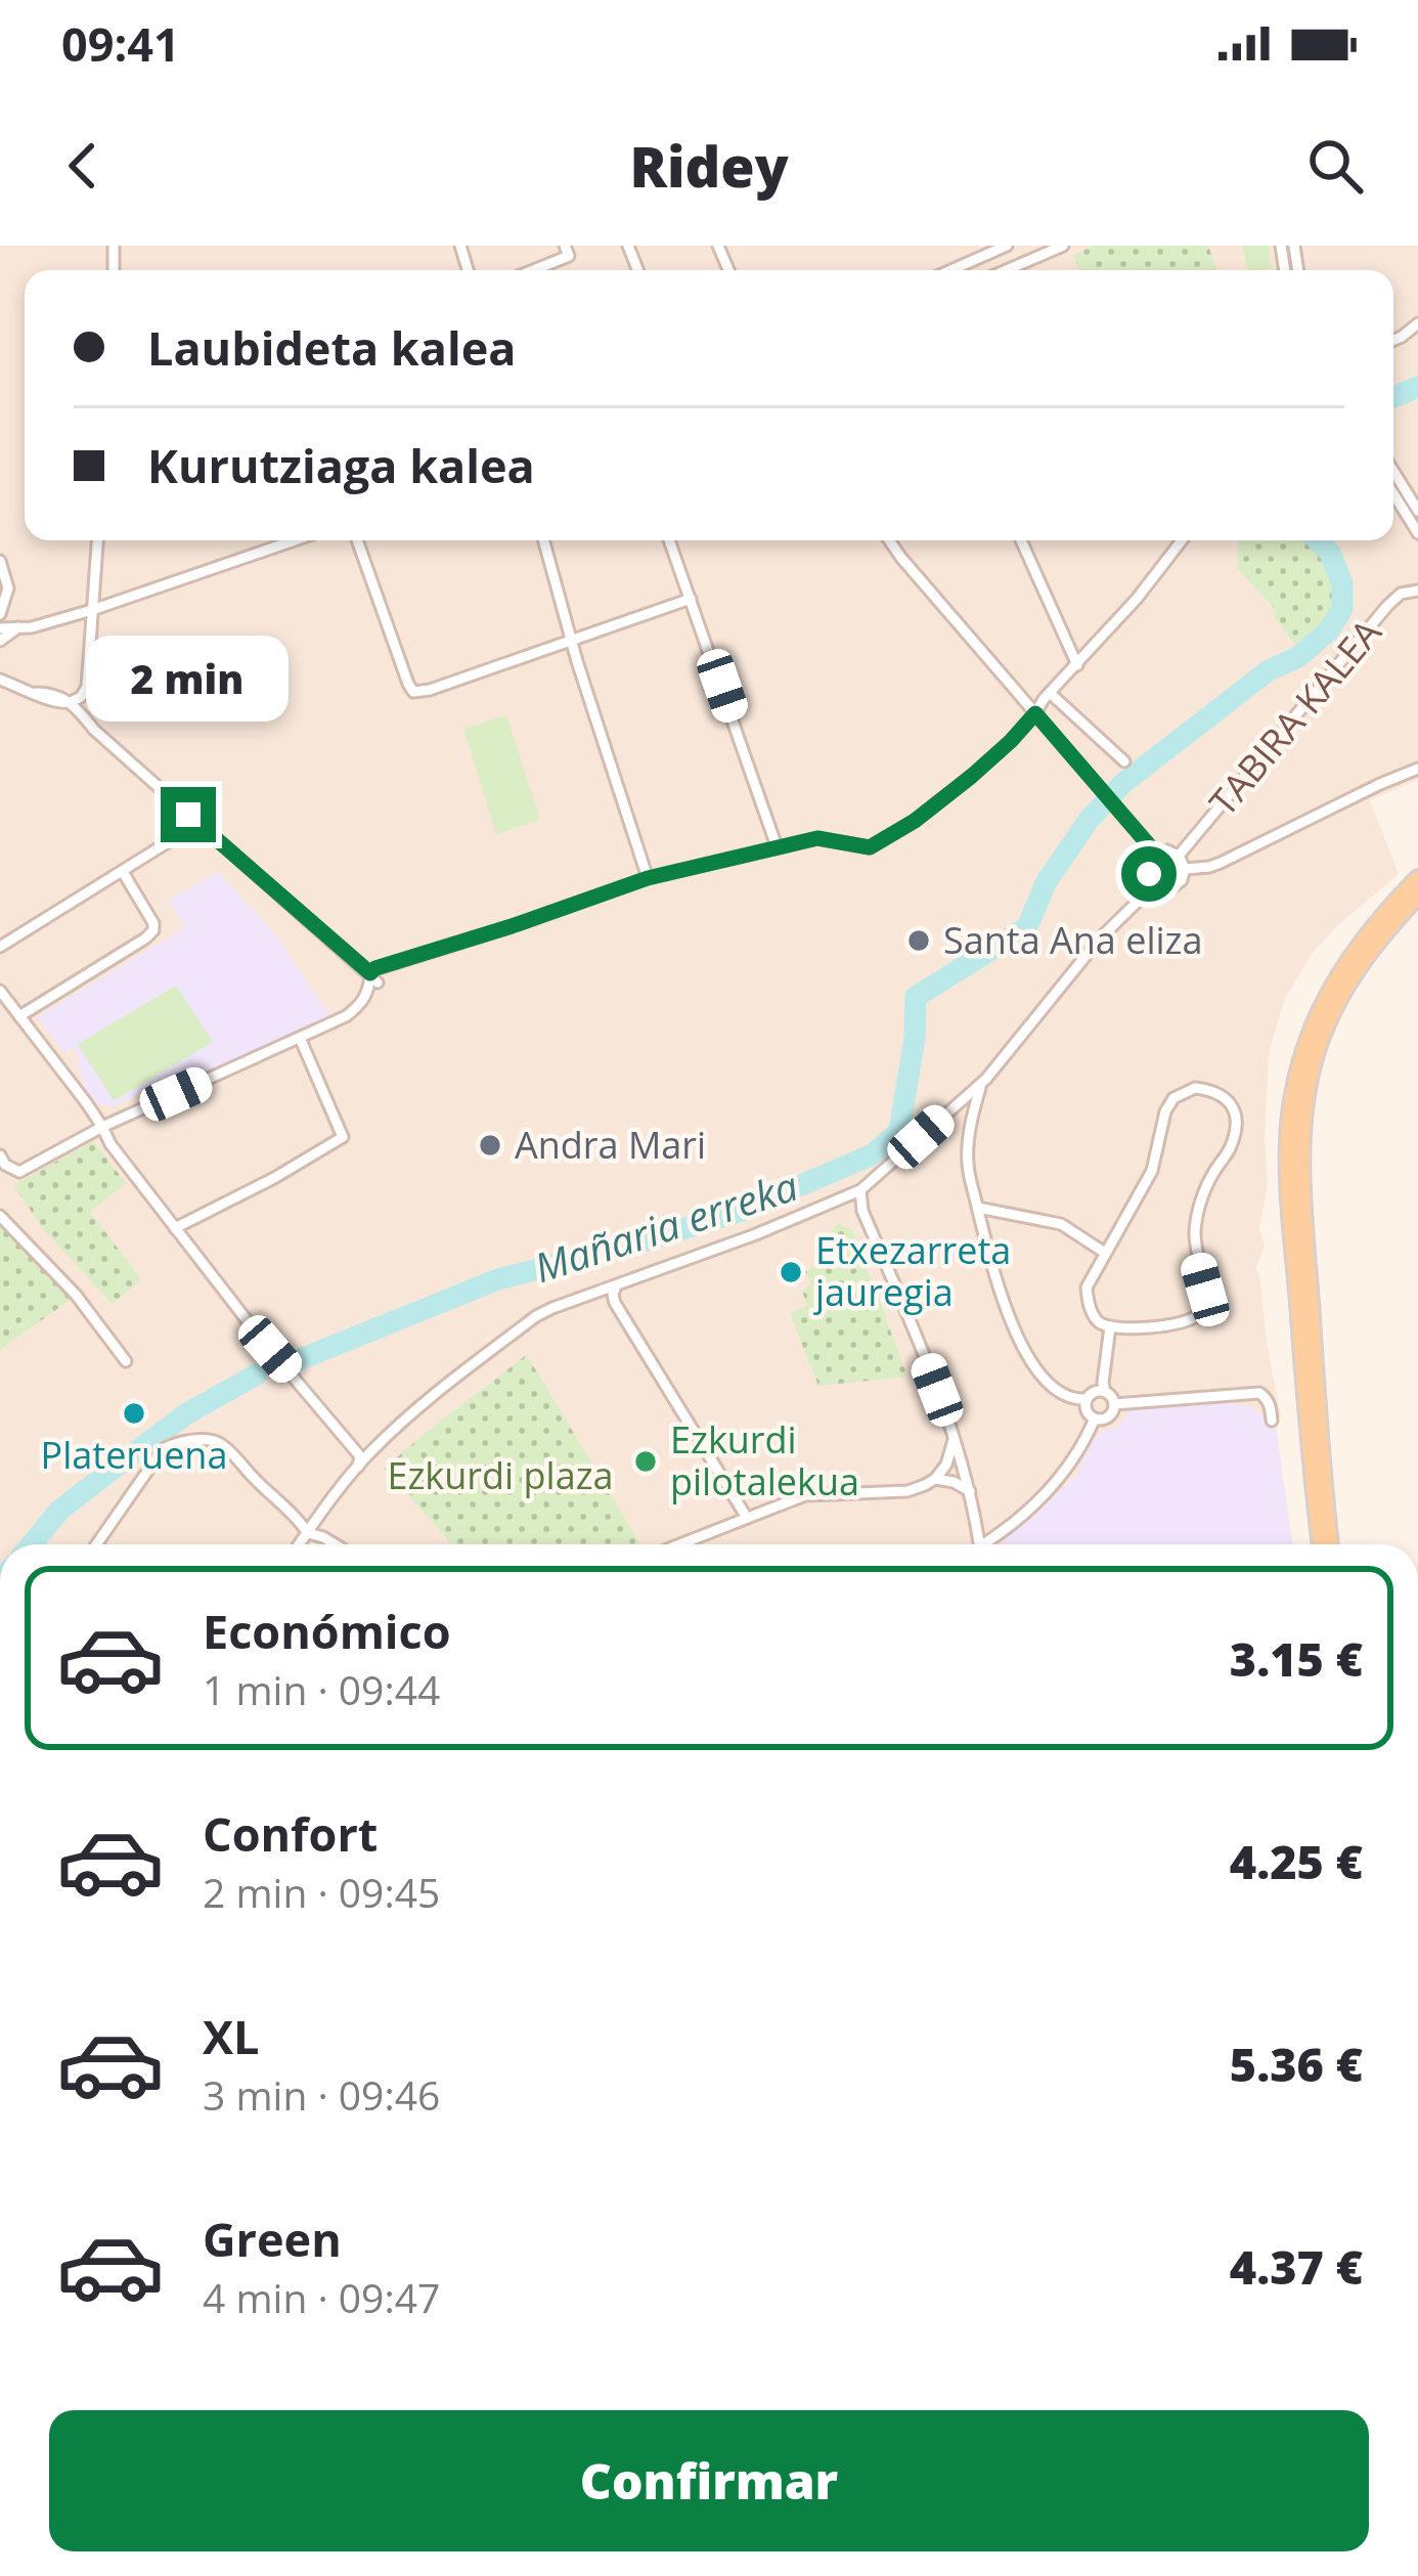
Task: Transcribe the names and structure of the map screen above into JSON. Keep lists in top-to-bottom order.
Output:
{
  "streets": {
    "street": ["TABIRA KALEA"]
  },
  "water": ["Mañaria erreka"],
  "parks": ["Ezkurdi plaza"],
  "places": [
    "Santa Ana eliza",
    "Andra Mari",
    "Etxezarreta jauregia",
    "Plateruena",
    "Ezkurdi pilotalekua"
  ],
  "page": {
    "status": "09:41",
    "header": "Ridey",
    "banner": ["Laubideta kalea", "Kurutziaga kalea"],
    "bubble": "2 min",
    "list": [
      {
        "name": "Económico",
        "note": "1 min · 09:44",
        "value": "3.15 €"
      },
      {
        "name": "Confort",
        "note": "2 min · 09:45",
        "value": "4.25 €"
      },
      {
        "name": "XL",
        "note": "3 min · 09:46",
        "value": "5.36 €"
      },
      {
        "name": "Green",
        "note": "4 min · 09:47",
        "value": "4.37 €"
      }
    ],
    "buttons": "Confirmar"
  }
}
